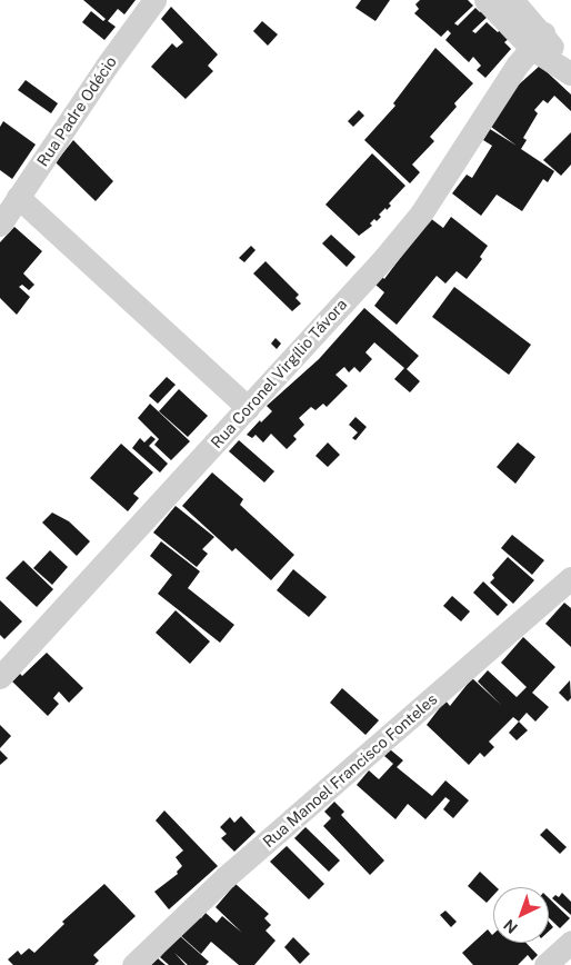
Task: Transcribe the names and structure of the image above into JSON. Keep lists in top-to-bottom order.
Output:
{
  "streets": {
    "street": ["Rua Padre Odécio", "Rua Coronel Virgílio Távora", "Rua Manoel Francisco Fonteles"]
  },
  "north": "bottom left"
}
